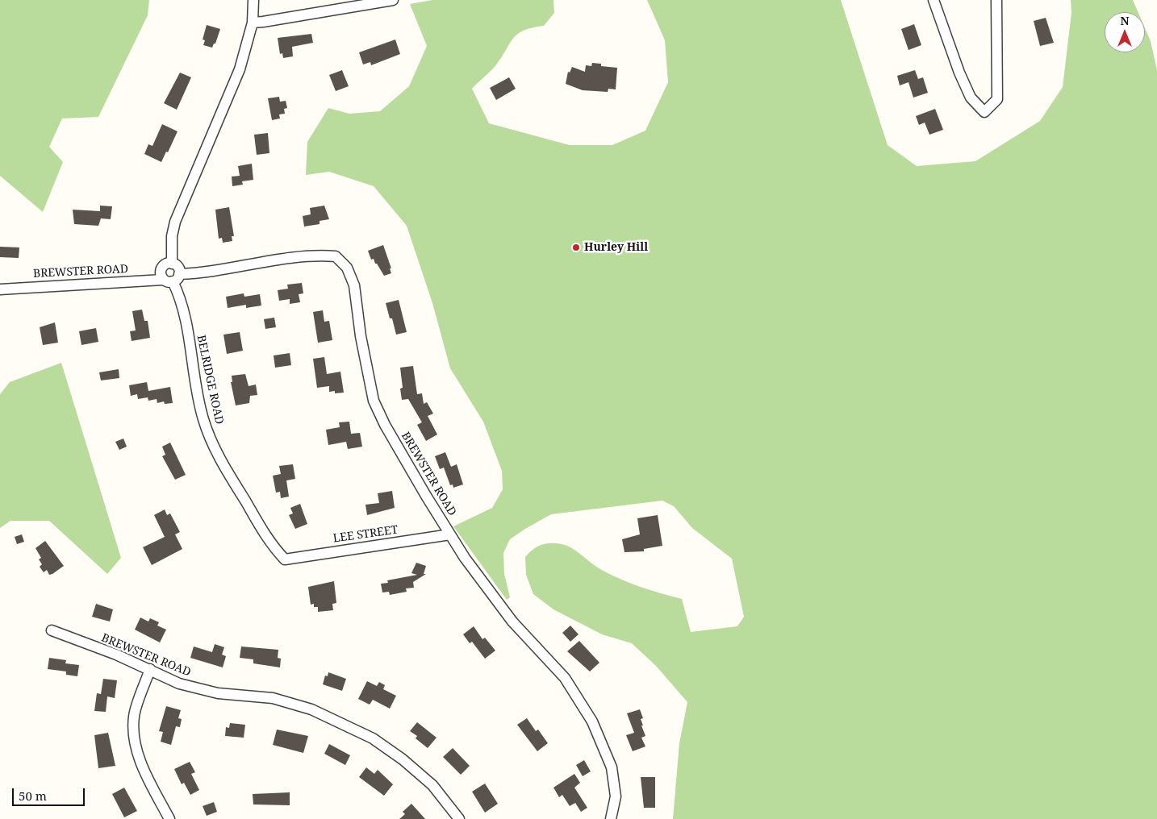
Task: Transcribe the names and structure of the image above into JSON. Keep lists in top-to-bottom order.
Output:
{
  "streets": {
    "street": ["BREWSTER ROAD", "BELRIDGE ROAD", "LEE STREET"]
  },
  "crossings": [
    ["BREWSTER ROAD", "BELRIDGE ROAD"],
    ["BREWSTER ROAD", "LEE STREET"],
    ["BELRIDGE ROAD", "LEE STREET"]
  ],
  "places": ["Hurley Hill"],
  "scale_bar": "50 m",
  "north": "top"
}
